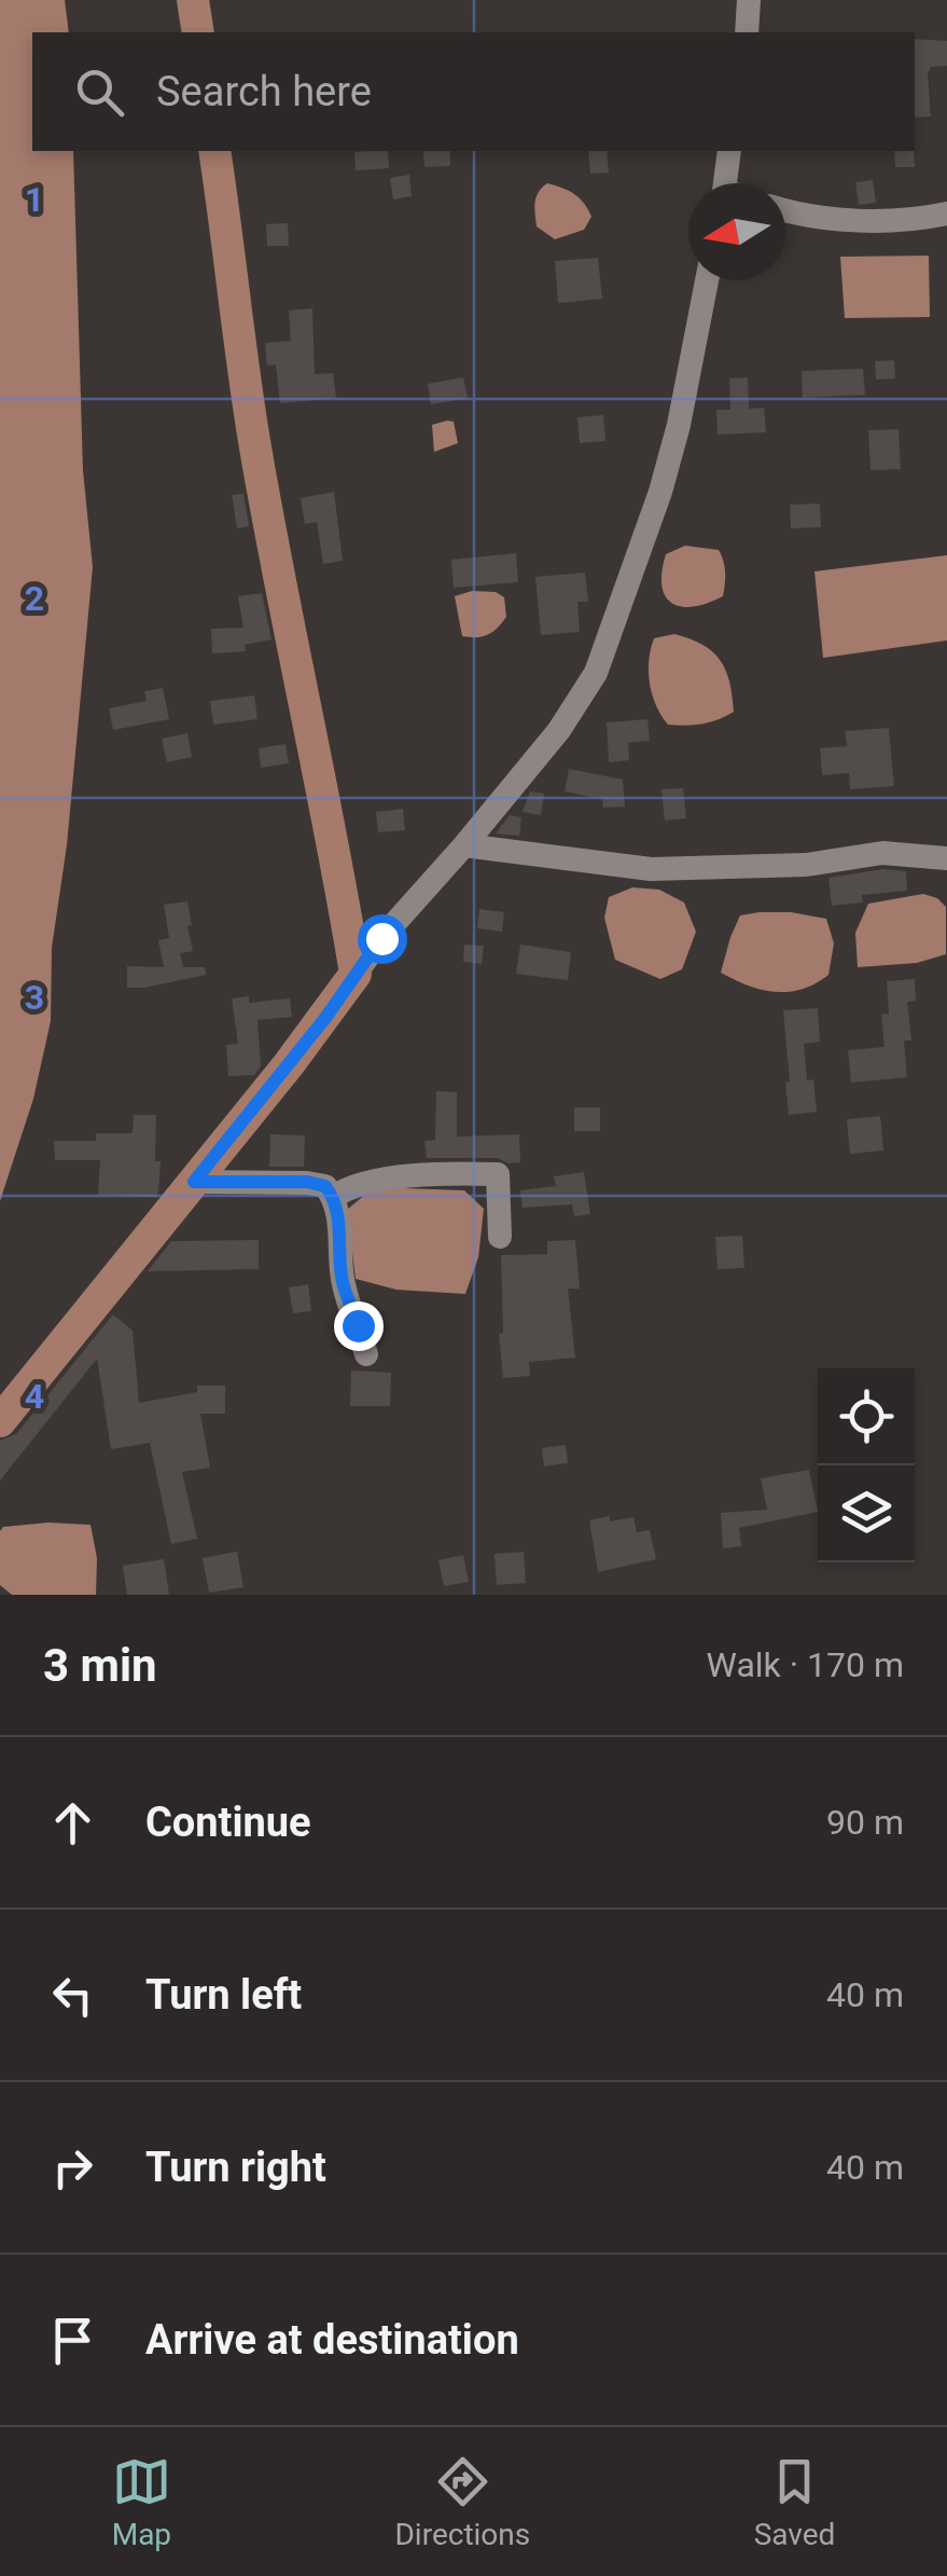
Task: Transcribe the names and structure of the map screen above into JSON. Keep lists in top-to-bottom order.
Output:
{
  "north": "left",
  "page": {
    "search": "Search here",
    "heading": ["3 min", "Walk · 170 m"],
    "list": [
      ["Continue", "90 m"],
      ["Turn left", "40 m"],
      ["Turn right", "40 m"],
      "Arrive at destination"
    ],
    "nav": ["Map", "Directions", "Saved"]
  },
  "grid": {
    "rows": [
      "1",
      "2",
      "3",
      "4"
    ]
  }
}
